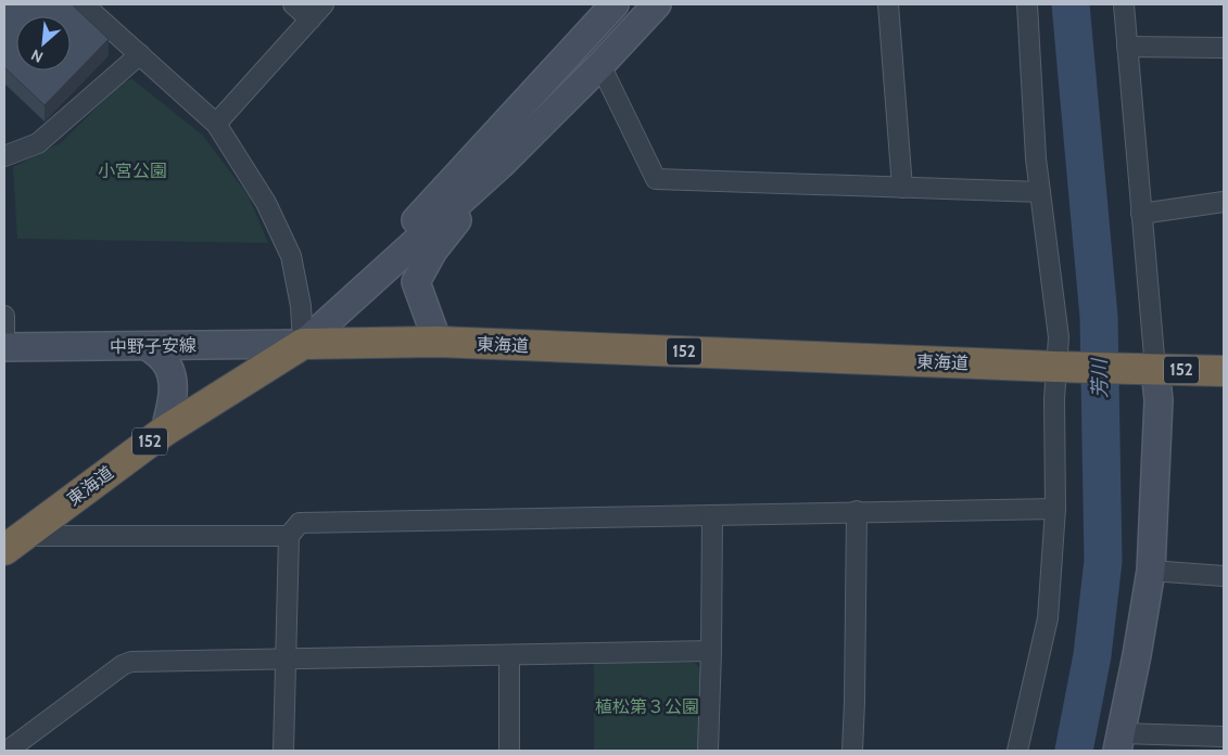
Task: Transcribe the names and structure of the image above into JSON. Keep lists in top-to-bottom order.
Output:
{
  "streets": {
    "highway": ["東海道", "152"],
    "street": ["中野子安線"]
  },
  "crossings": [
    ["東海道", "中野子安線"],
    ["東海道", "152"]
  ],
  "water": ["芳川"],
  "parks": ["小宮公園", "植松第３公園"],
  "north": "bottom left"
}
